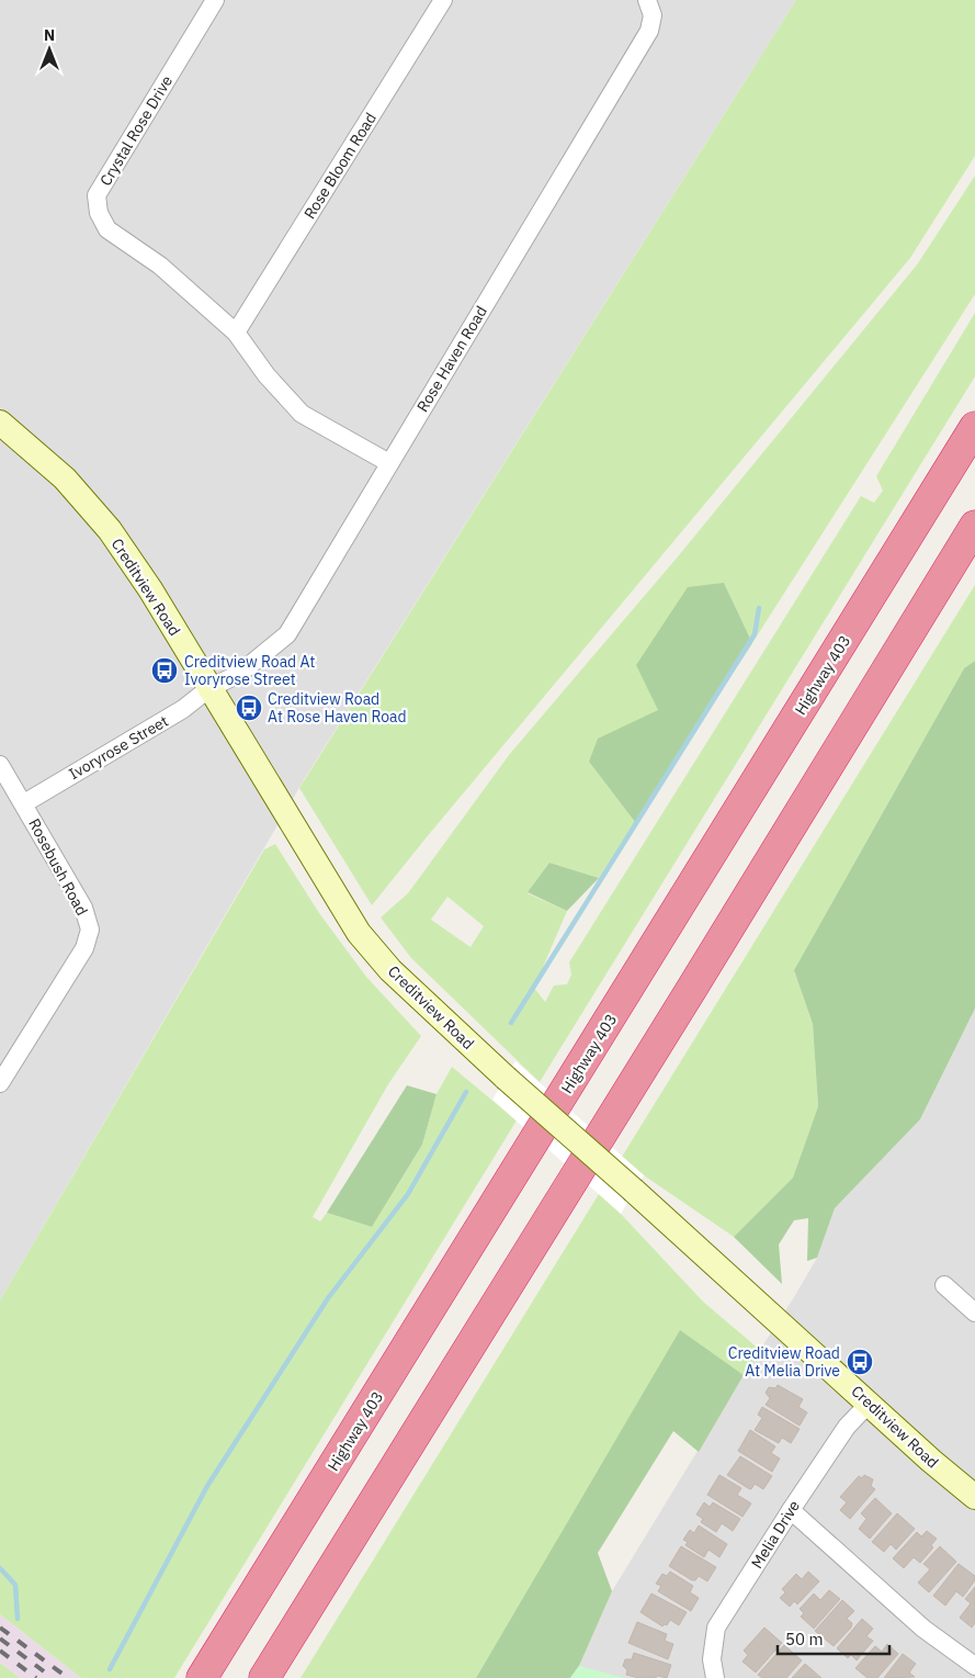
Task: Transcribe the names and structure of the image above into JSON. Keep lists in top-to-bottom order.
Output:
{
  "streets": {
    "highway": ["Highway 403"],
    "main road": ["Creditview Road"],
    "street": [
      "Crystal Rose Drive",
      "Rose Bloom Road",
      "Rose Haven Road",
      "Ivoryrose Street",
      "Rosebush Road",
      "Melia Drive"
    ]
  },
  "crossings": [
    ["Crystal Rose Drive", "Rose Bloom Road"],
    ["Crystal Rose Drive", "Rose Haven Road"],
    ["Rose Haven Road", "Creditview Road"],
    ["Rose Haven Road", "Ivoryrose Street"],
    ["Creditview Road", "Ivoryrose Street"],
    ["Creditview Road", "Melia Drive"],
    ["Ivoryrose Street", "Rosebush Road"]
  ],
  "places": {
    "bus stop": ["Creditview Road At Ivoryrose Street", "Creditview Road At Rose Haven Road", "Creditview Road At Melia Drive"]
  },
  "scale_bar": "50 m",
  "north": "top"
}
